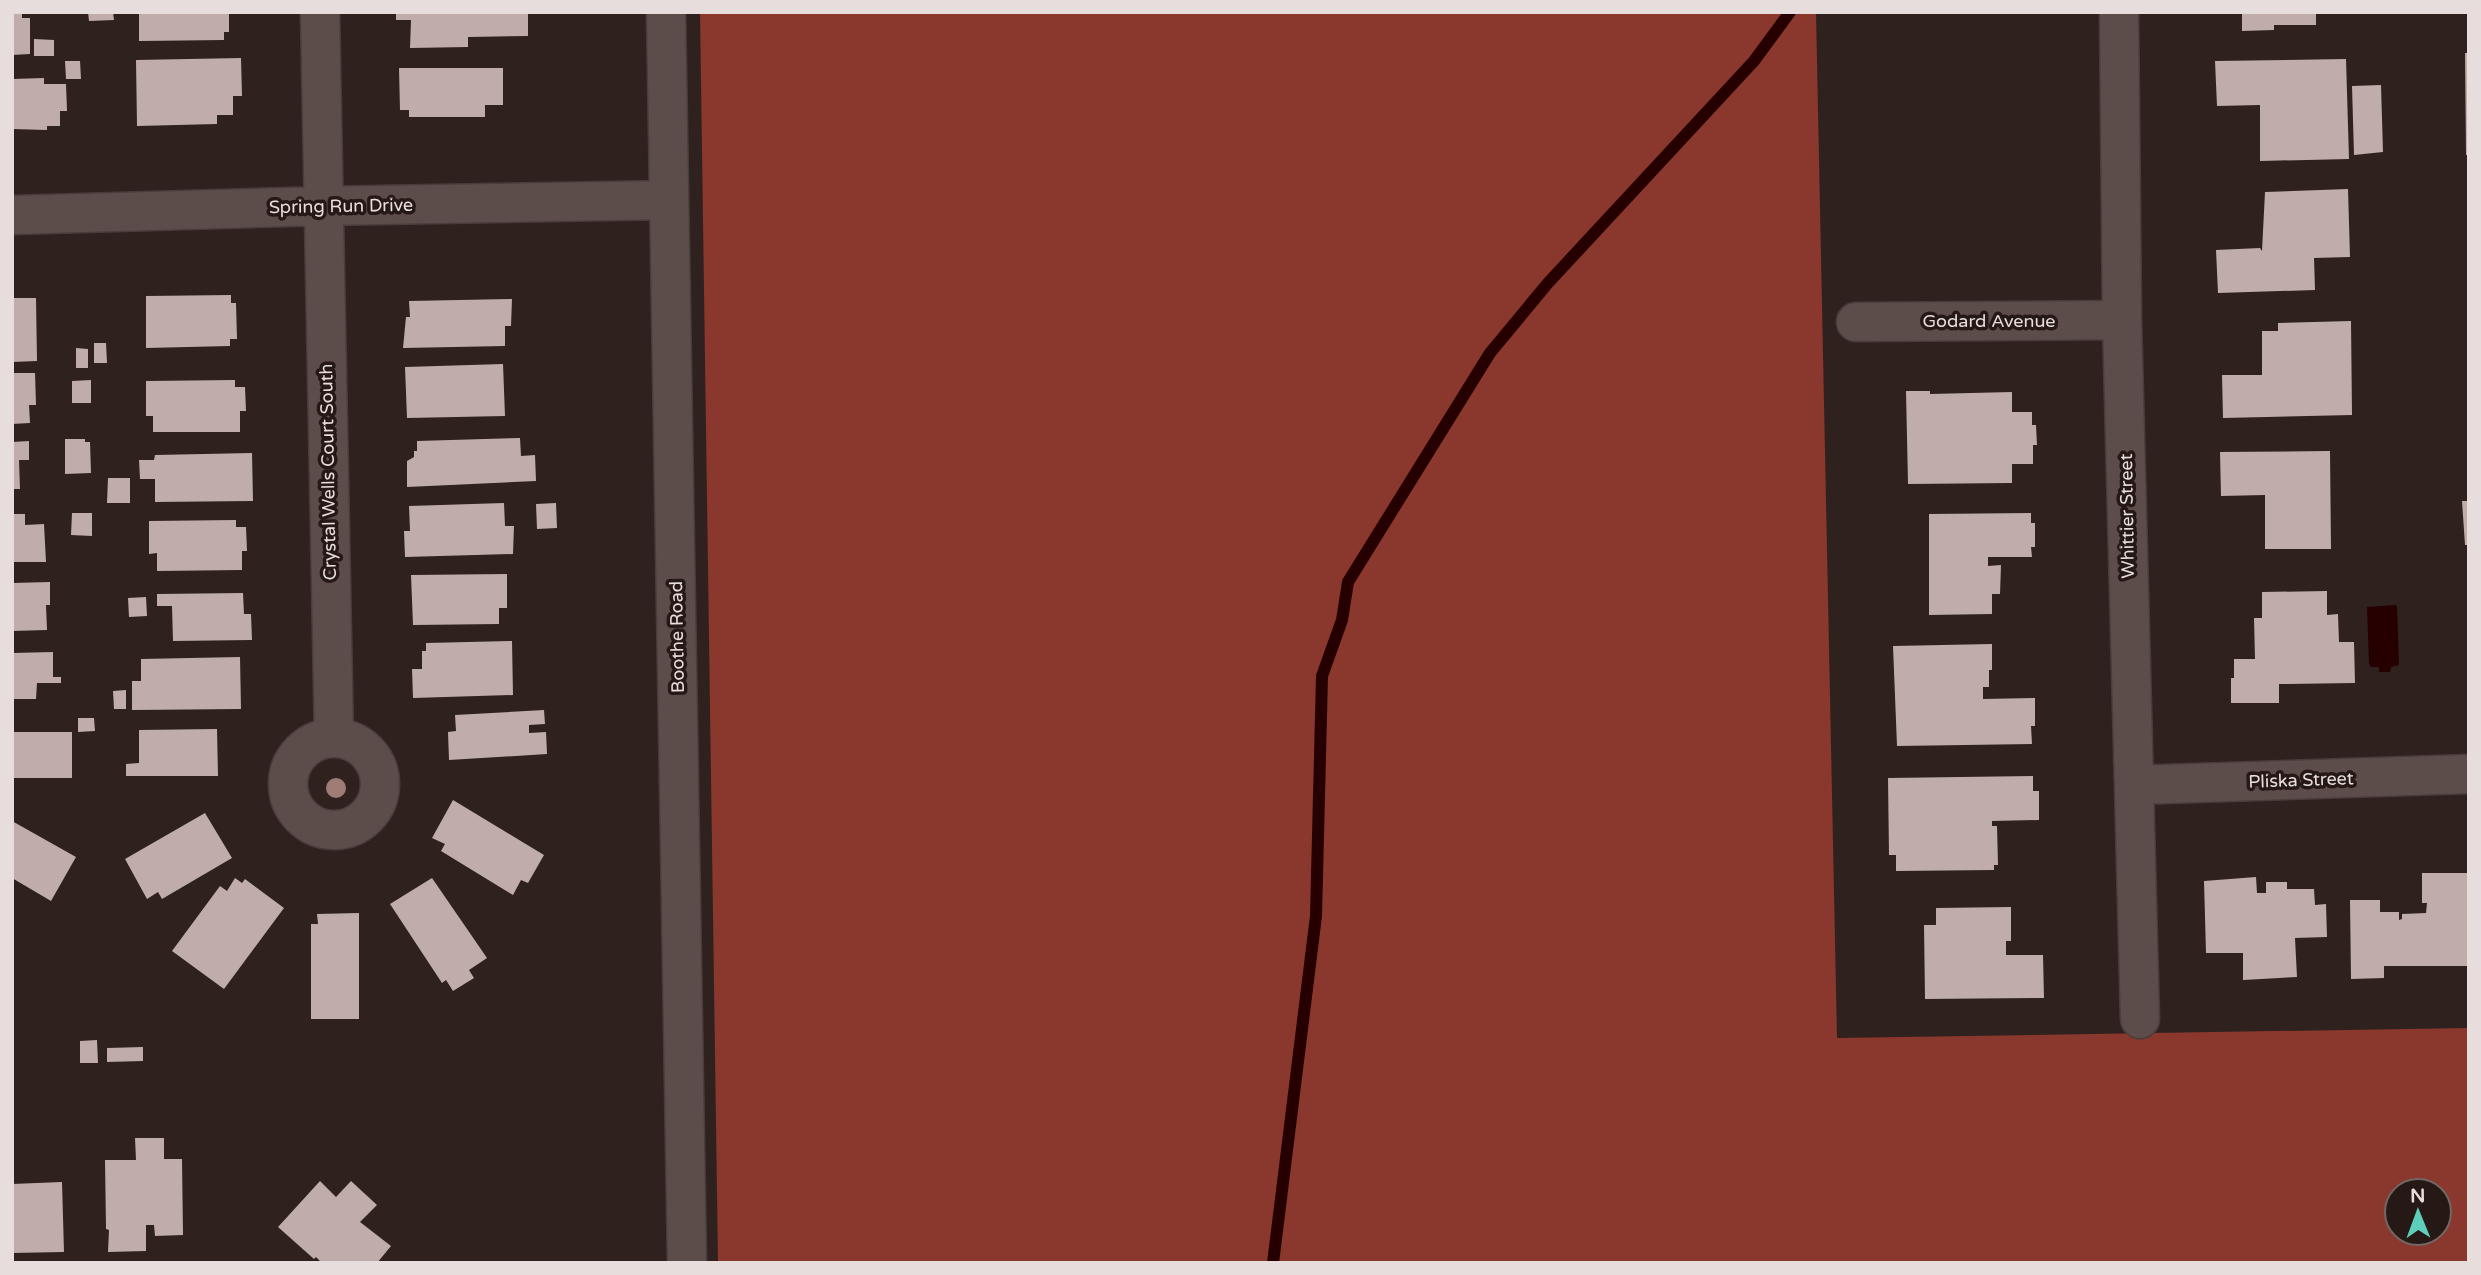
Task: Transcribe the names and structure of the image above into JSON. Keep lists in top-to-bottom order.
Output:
{
  "streets": {
    "street": [
      "Spring Run Drive",
      "Godard Avenue",
      "Crystal Wells Court South",
      "Whittier Street",
      "Boothe Road",
      "Pliska Street"
    ]
  },
  "crossings": [
    ["Spring Run Drive", "Crystal Wells Court South"],
    ["Spring Run Drive", "Boothe Road"],
    ["Godard Avenue", "Whittier Street"],
    ["Whittier Street", "Pliska Street"]
  ],
  "north": "top"
}
